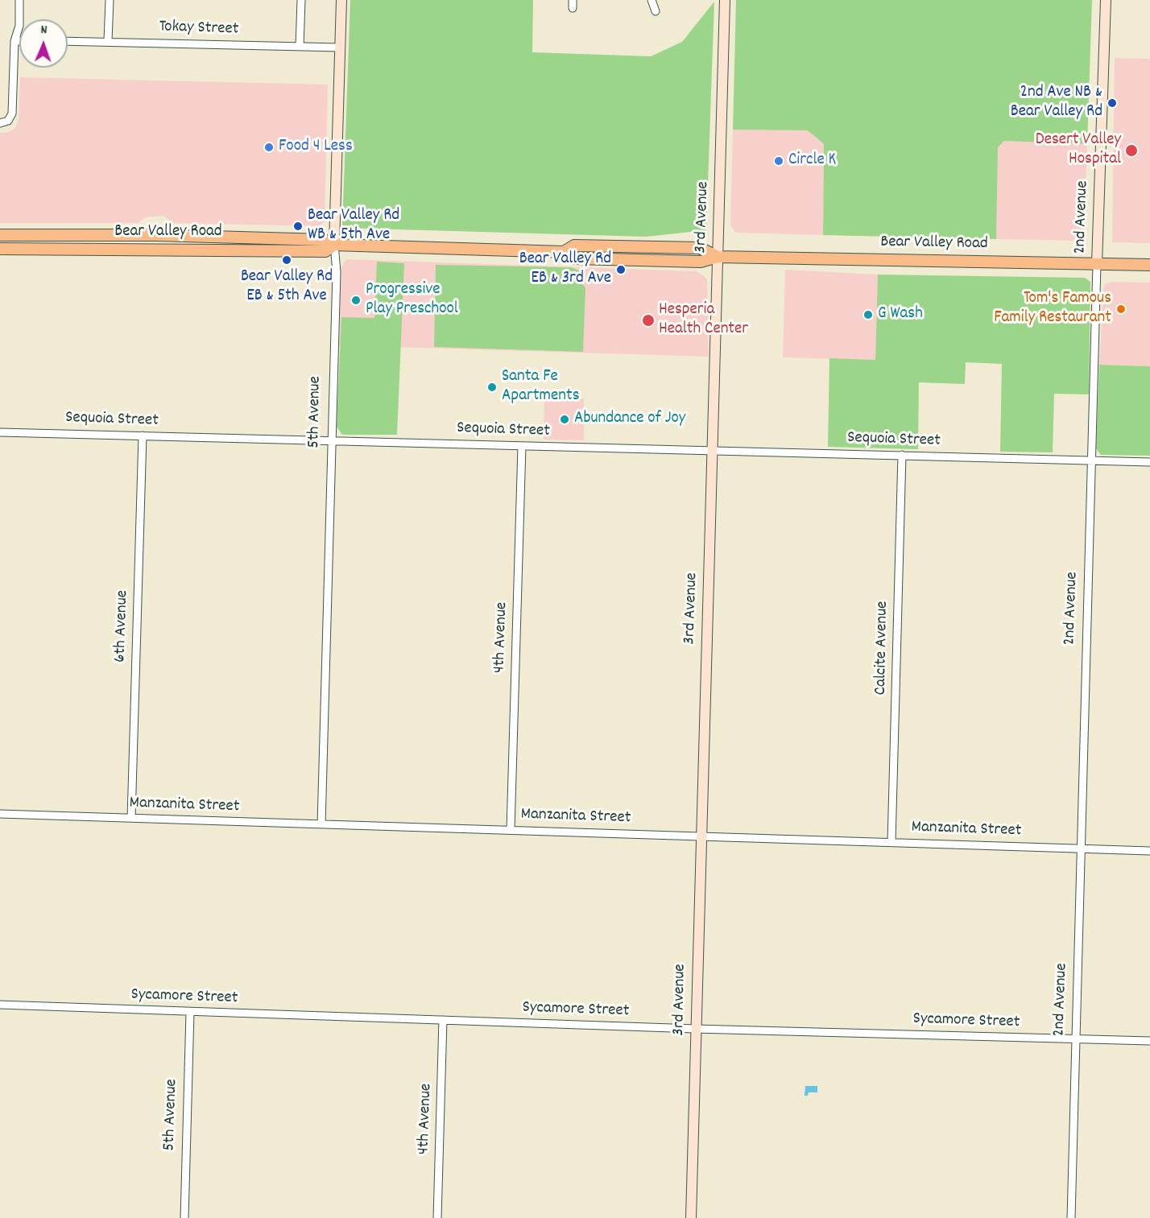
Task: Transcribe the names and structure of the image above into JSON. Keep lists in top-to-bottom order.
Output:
{
  "streets": {
    "main road": ["Bear Valley Road"],
    "street": [
      "Tokay Street",
      "3rd Avenue",
      "2nd Avenue",
      "5th Avenue",
      "Sequoia Street",
      "6th Avenue",
      "4th Avenue",
      "Calcite Avenue",
      "Manzanita Street",
      "Sycamore Street"
    ]
  },
  "crossings": [
    ["Tokay Street", "5th Avenue"],
    ["3rd Avenue", "Bear Valley Road"],
    ["3rd Avenue", "Sequoia Street"],
    ["3rd Avenue", "Manzanita Street"],
    ["3rd Avenue", "Sycamore Street"],
    ["2nd Avenue", "Bear Valley Road"],
    ["2nd Avenue", "Sequoia Street"],
    ["2nd Avenue", "Manzanita Street"],
    ["2nd Avenue", "Sycamore Street"],
    ["Bear Valley Road", "5th Avenue"],
    ["5th Avenue", "Sequoia Street"],
    ["5th Avenue", "Manzanita Street"],
    ["5th Avenue", "Sycamore Street"],
    ["Sequoia Street", "6th Avenue"],
    ["Sequoia Street", "4th Avenue"],
    ["Sequoia Street", "Calcite Avenue"],
    ["6th Avenue", "Manzanita Street"],
    ["4th Avenue", "Manzanita Street"],
    ["4th Avenue", "Sycamore Street"],
    ["Calcite Avenue", "Manzanita Street"]
  ],
  "places": [
    "2nd Ave NB & Bear Valley Rd",
    "Food 4 Less",
    "Desert Valley Hospital",
    "Circle K",
    "Bear Valley Rd WB & 5th Ave",
    "Bear Valley Rd EB & 5th Ave",
    "Bear Valley Rd EB & 3rd Ave",
    "Progressive Play Preschool",
    "Tom's Famous Family Restaurant",
    "G Wash",
    "Hesperia Health Center",
    "Santa Fe Apartments",
    "Abundance of Joy"
  ],
  "north": "top"
}
